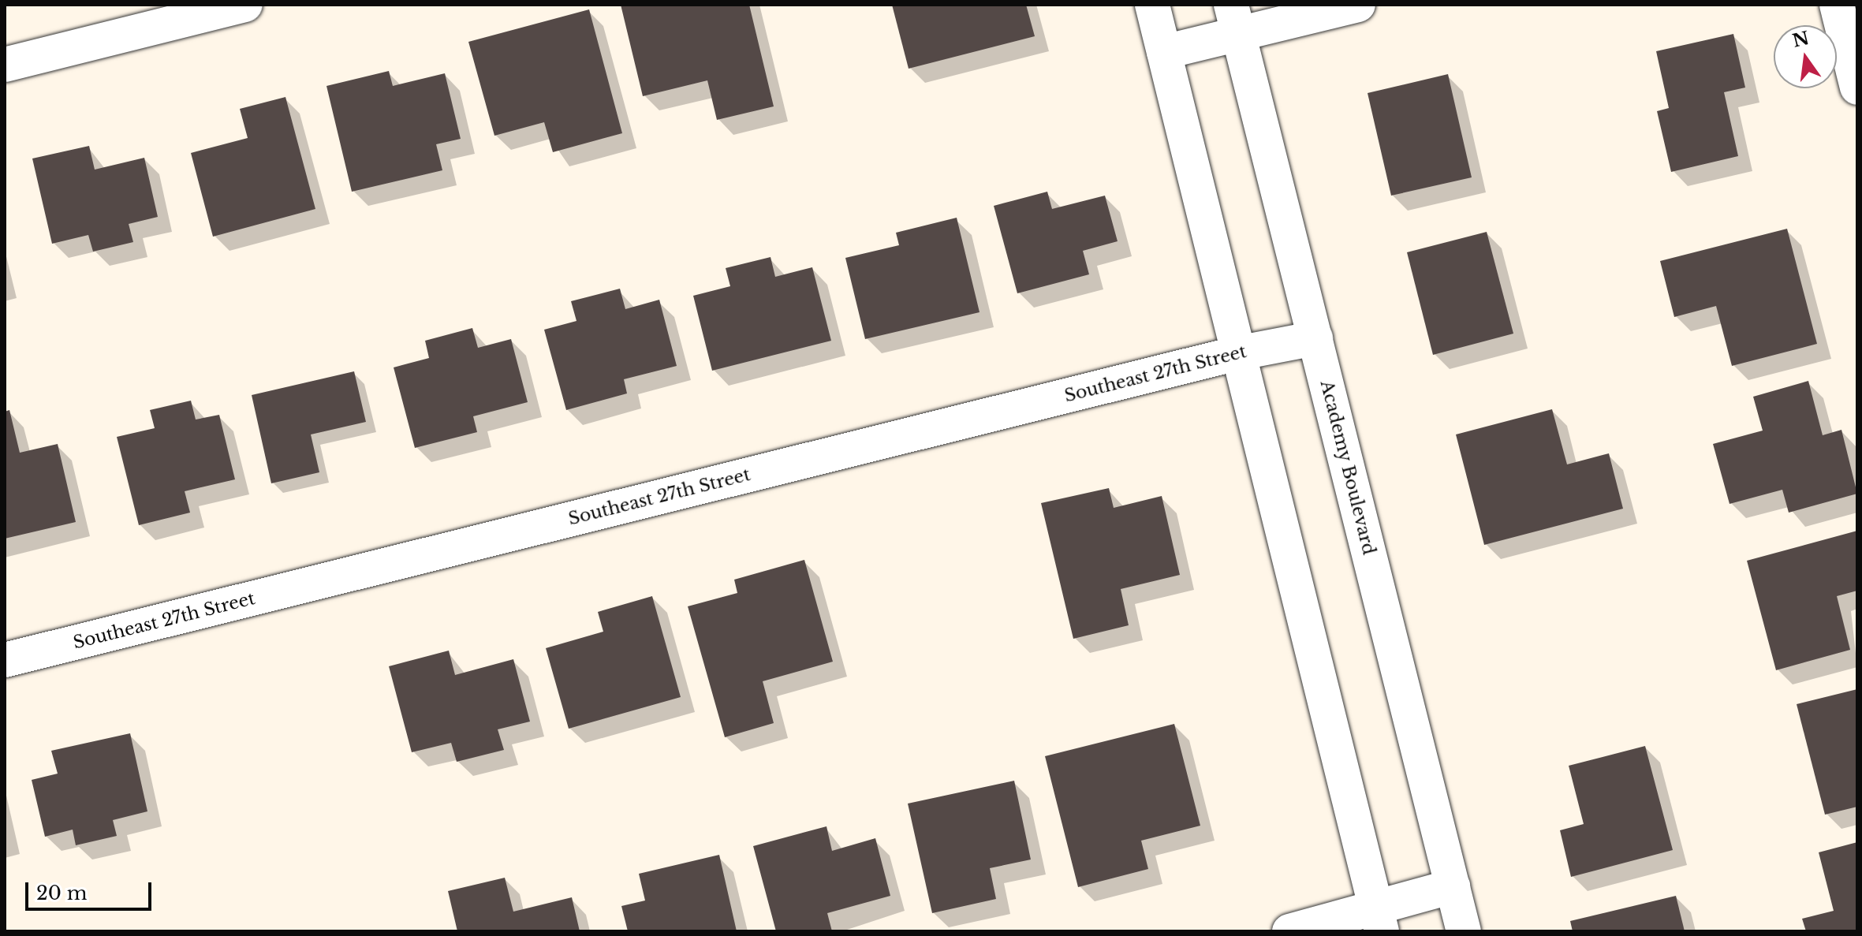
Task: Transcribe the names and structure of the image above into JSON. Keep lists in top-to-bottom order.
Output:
{
  "streets": {
    "street": ["Southeast 27th Street", "Academy Boulevard"]
  },
  "crossings": [
    ["Southeast 27th Street", "Academy Boulevard"]
  ],
  "scale_bar": "20 m",
  "north": "top"
}
